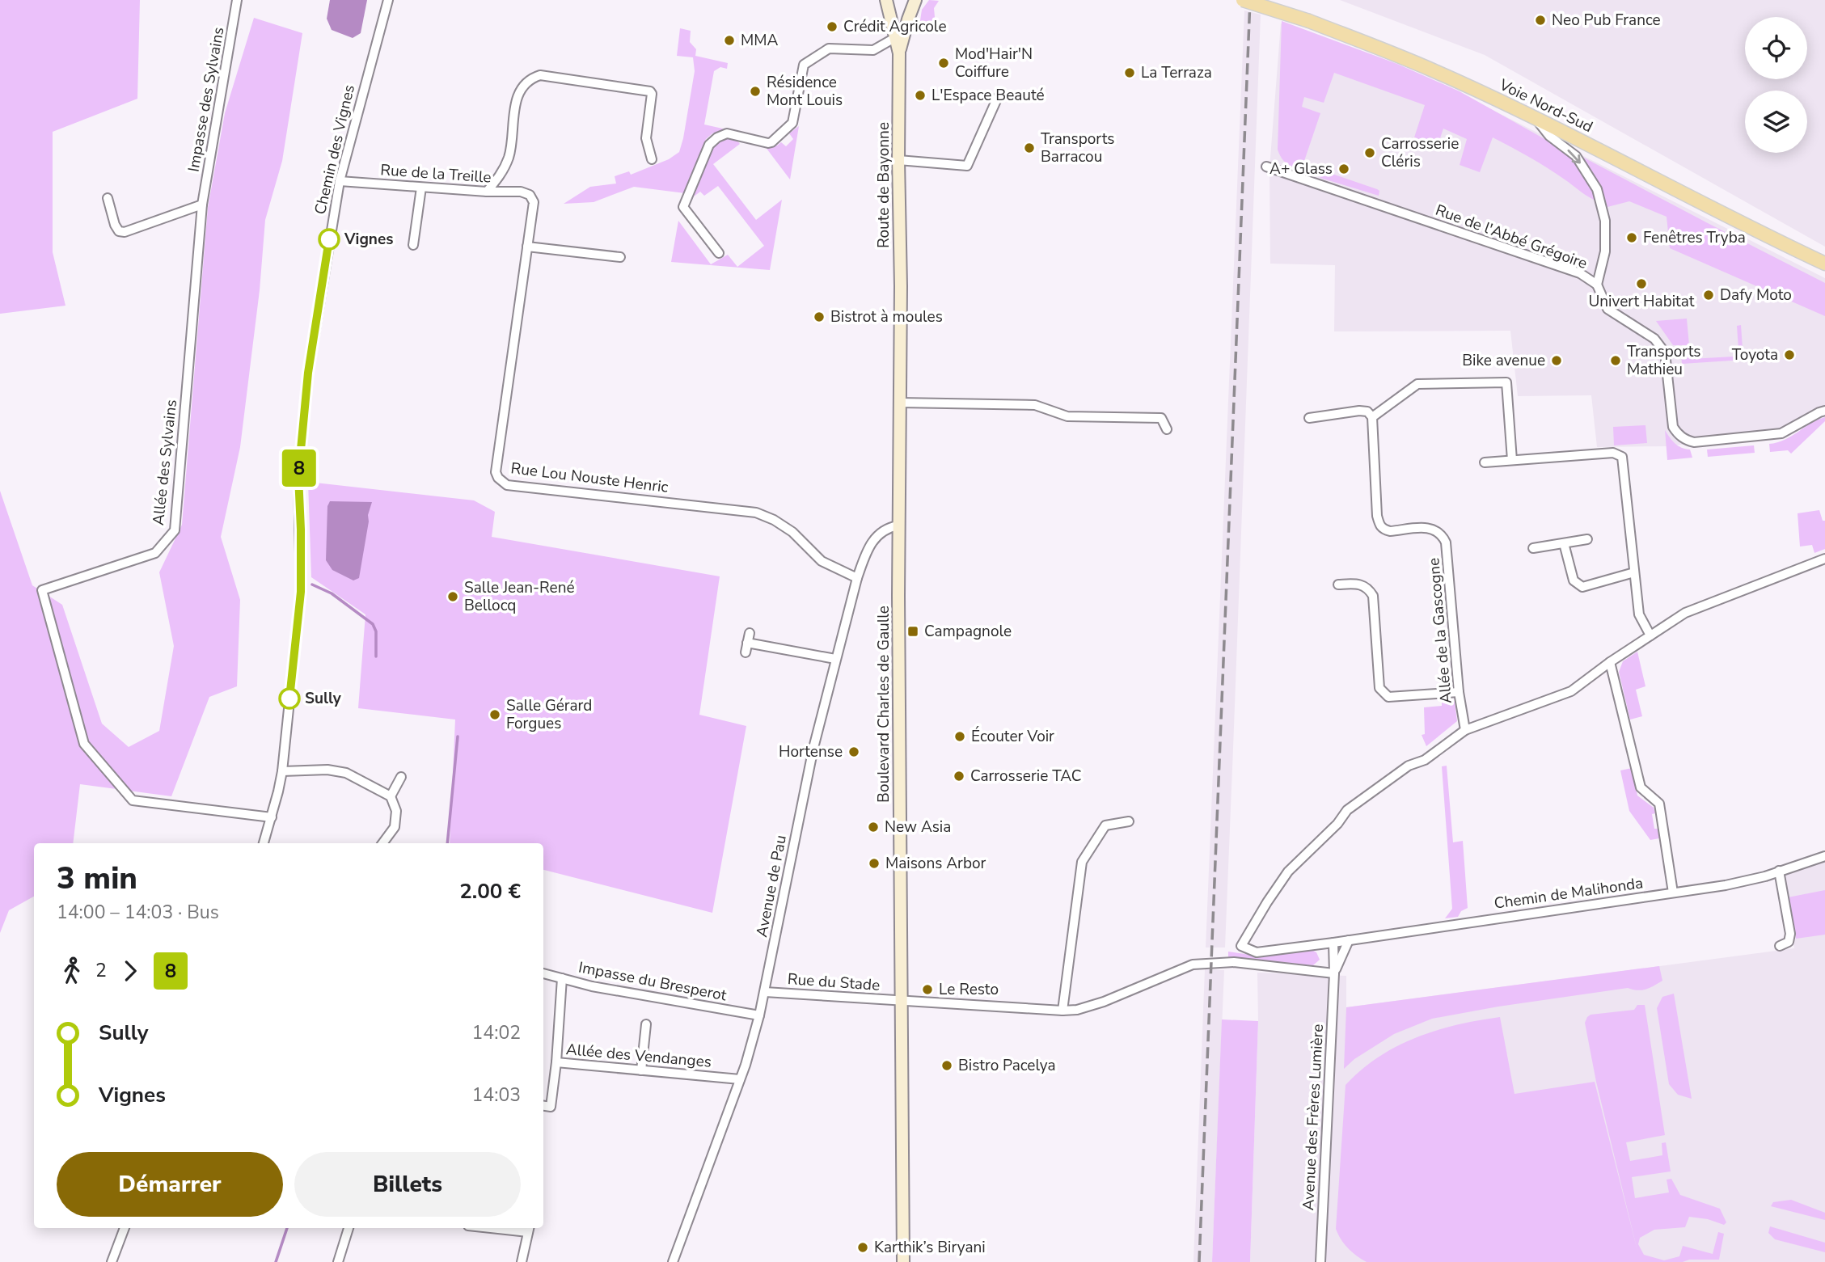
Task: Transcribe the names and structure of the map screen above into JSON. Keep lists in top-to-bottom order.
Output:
{
  "streets": {
    "main road": ["Voie Nord-Sud", "Route de Bayonne", "Boulevard Charles de Gaulle"],
    "street": [
      "Impasse des Sylvains",
      "Chemin des Vignes",
      "Rue de la Treille",
      "Rue de l'Abbé Grégoire",
      "Allée des Sylvains",
      "Rue Lou Nouste Henric",
      "Allée de la Gascogne",
      "Avenue de Pau",
      "Chemin de Malihonda",
      "Impasse du Bresperot",
      "Rue du Stade",
      "Allée des Vendanges",
      "Avenue des Frères Lumière"
    ]
  },
  "crossings": [
    ["Impasse des Sylvains", "Allée des Sylvains"],
    ["Voie Nord-Sud", "Rue de l'Abbé Grégoire"],
    ["Chemin des Vignes", "Rue de la Treille"],
    ["Chemin des Vignes", "Allée des Sylvains"],
    ["Rue de la Treille", "Rue Lou Nouste Henric"],
    ["Route de Bayonne", "Boulevard Charles de Gaulle"],
    ["Rue Lou Nouste Henric", "Avenue de Pau"],
    ["Allée de la Gascogne", "Chemin de Malihonda"],
    ["Boulevard Charles de Gaulle", "Avenue de Pau"],
    ["Boulevard Charles de Gaulle", "Rue du Stade"],
    ["Avenue de Pau", "Impasse du Bresperot"],
    ["Avenue de Pau", "Rue du Stade"],
    ["Avenue de Pau", "Allée des Vendanges"]
  ],
  "places": {
    "other": [
      "Neo Pub France",
      "Crédit Agricole",
      "MMA",
      "Mod'Hair'N Coiffure",
      "La Terraza",
      "Résidence Mont Louis",
      "L'Espace Beauté",
      "Transports Barracou",
      "Carrosserie Cléris",
      "A+ Glass",
      "Fenêtres Tryba",
      "Vignes",
      "Univert Habitat",
      "Dafy Moto",
      "Bistrot à moules",
      "Toyota",
      "Bike avenue",
      "Transports Mathieu",
      "Salle Jean-René Bellocq",
      "Sully",
      "Salle Gérard Forgues",
      "Écouter Voir",
      "Hortense",
      "Carrosserie TAC",
      "New Asia",
      "Maisons Arbor",
      "Le Resto",
      "Bistro Pacelya",
      "Karthik’s Biryani"
    ],
    "transit": ["Campagnole"]
  },
  "lines": ["bus line 8"],
  "page": {
    "on_map": "8",
    "heading": ["3 min", "14:00 – 14:03 · Bus", "2.00 €"],
    "legs": ["2", "8"],
    "list": [
      {
        "name": "Sully",
        "value": "14:02"
      },
      {
        "name": "Vignes",
        "value": "14:03"
      }
    ],
    "buttons": ["Démarrer", "Billets"]
  }
}
